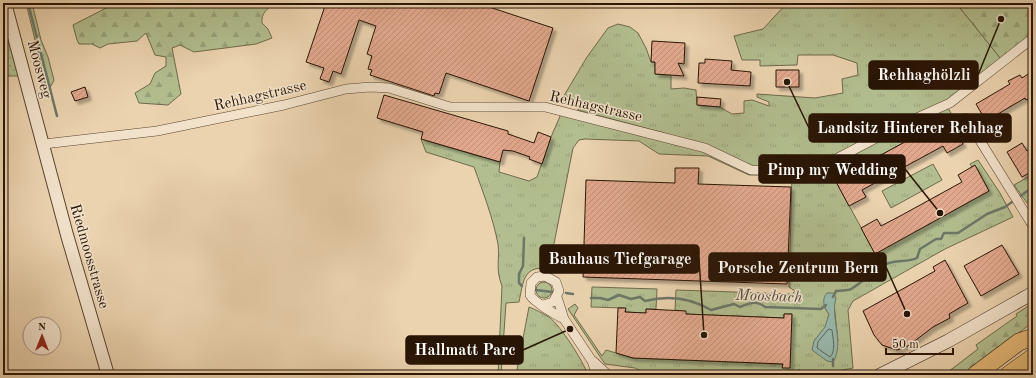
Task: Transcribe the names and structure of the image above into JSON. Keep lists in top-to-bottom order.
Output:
{
  "streets": {
    "street": ["Moosweg", "Rehhagstrasse", "Riedmoosstrasse"]
  },
  "crossings": [
    ["Moosweg", "Rehhagstrasse"],
    ["Moosweg", "Riedmoosstrasse"],
    ["Rehhagstrasse", "Riedmoosstrasse"]
  ],
  "water": ["Moosbach"],
  "places": [
    "Rehhaghölzli",
    "Landsitz Hinterer Rehhag",
    "Pimp my Wedding",
    "Porsche Zentrum Bern",
    "Hallmatt Parc",
    "Bauhaus Tiefgarage"
  ],
  "scale_bar": "50 m",
  "north": "top"
}
